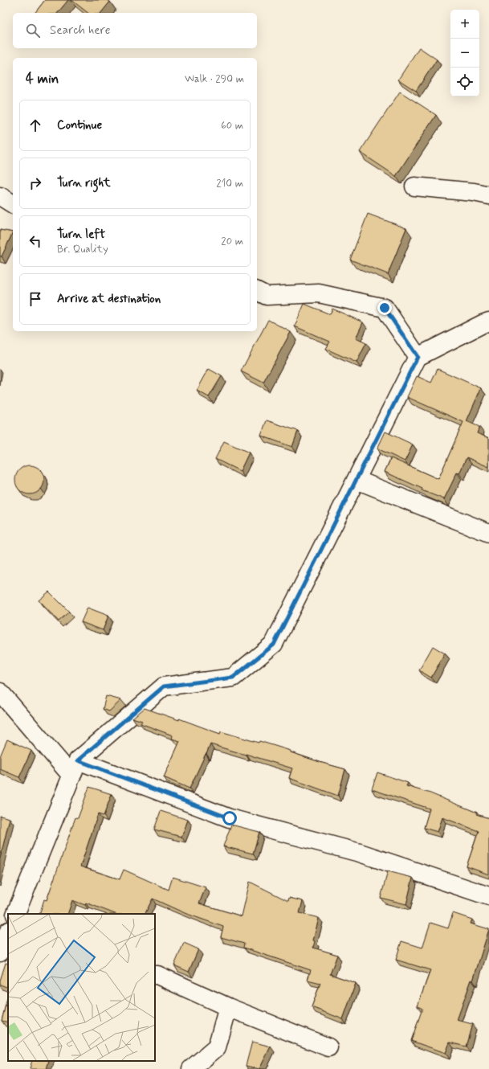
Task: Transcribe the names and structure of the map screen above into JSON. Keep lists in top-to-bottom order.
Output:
{
  "page": {
    "map_buttons": ["+", "−"],
    "search": "Search here",
    "heading": ["4 min", "Walk · 290 m"],
    "list": [
      ["Continue", "60 m"],
      ["Turn right", "210 m"],
      ["Turn left", "Br. Quality", "20 m"],
      "Arrive at destination"
    ]
  }
}
